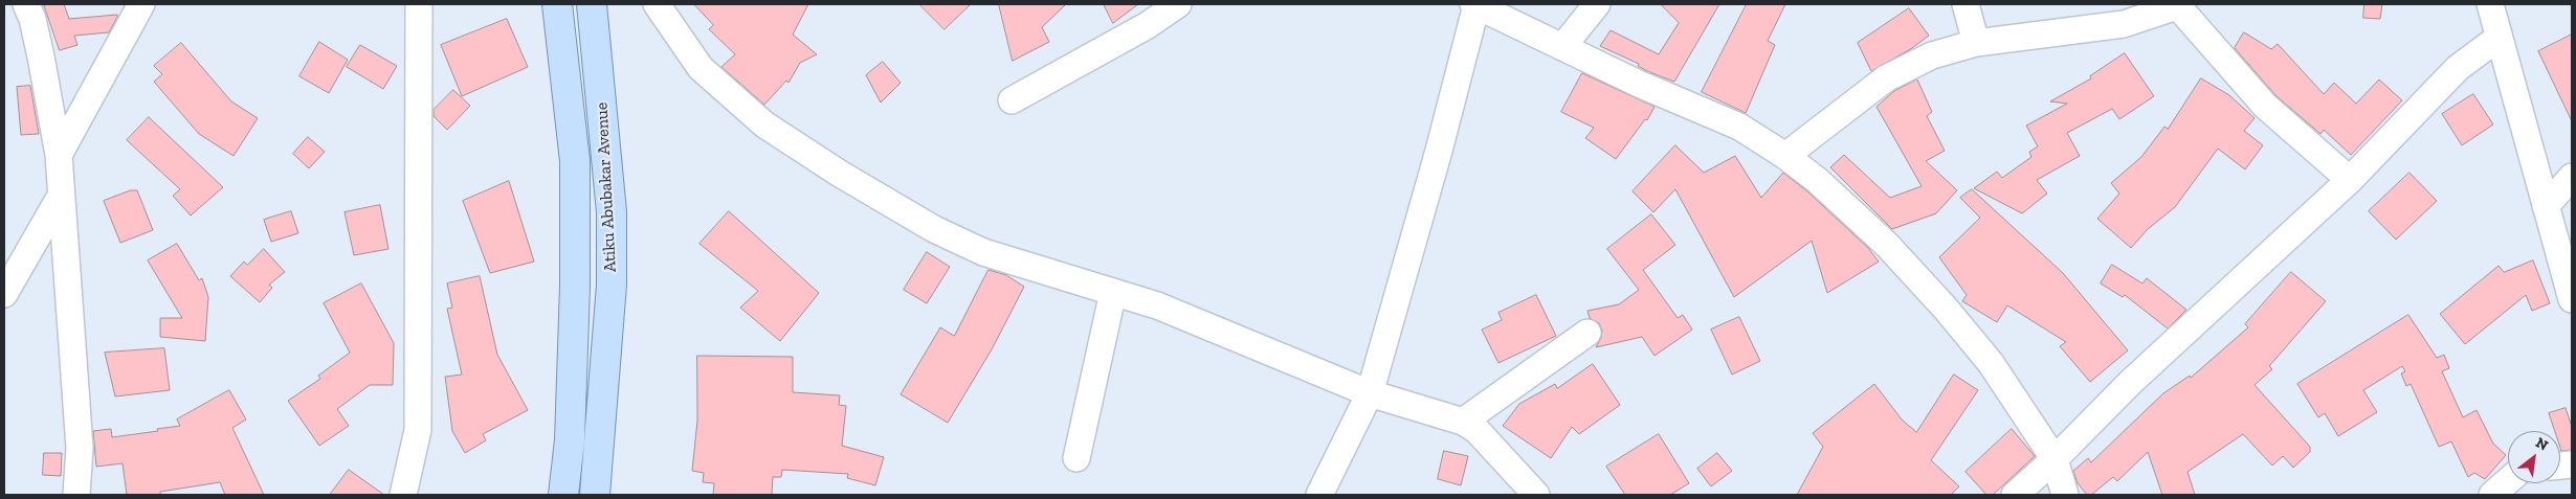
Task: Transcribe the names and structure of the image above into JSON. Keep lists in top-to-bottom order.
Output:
{
  "streets": {
    "main road": ["Atiku Abubakar Avenue"]
  },
  "north": "top right"
}
